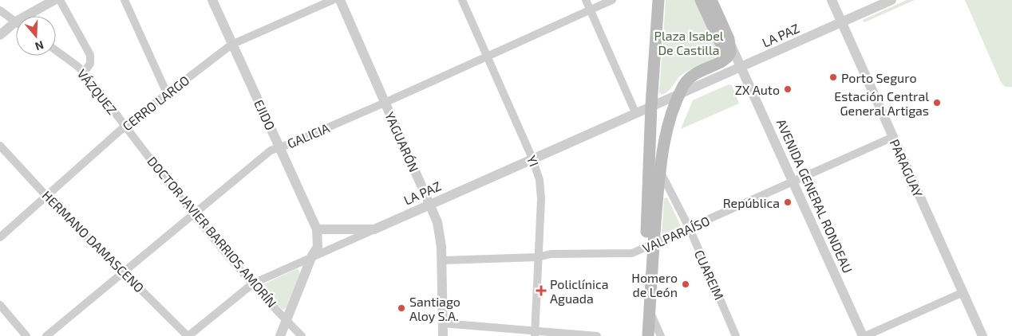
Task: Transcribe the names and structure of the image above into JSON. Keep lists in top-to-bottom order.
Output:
{
  "streets": {
    "main road": ["AVENIDA GENERAL RONDEAU"],
    "street": [
      "LA PAZ",
      "VÁZQUEZ",
      "CERRO LARGO",
      "EJIDO",
      "GALICIA",
      "YAGUARÓN",
      "YI",
      "PARAGUAY",
      "DOCTOR JAVIER BARRIOS AMORÍN",
      "VALPARAÍSO",
      "HERMANO DAMASCENO",
      "CUAREIM"
    ]
  },
  "crossings": [
    ["LA PAZ", "EJIDO"],
    ["LA PAZ", "YAGUARÓN"],
    ["LA PAZ", "YI"],
    ["LA PAZ", "PARAGUAY"],
    ["LA PAZ", "AVENIDA GENERAL RONDEAU"],
    ["LA PAZ", "DOCTOR JAVIER BARRIOS AMORÍN"],
    ["LA PAZ", "HERMANO DAMASCENO"],
    ["VÁZQUEZ", "CERRO LARGO"],
    ["VÁZQUEZ", "DOCTOR JAVIER BARRIOS AMORÍN"],
    ["CERRO LARGO", "EJIDO"],
    ["CERRO LARGO", "DOCTOR JAVIER BARRIOS AMORÍN"],
    ["CERRO LARGO", "HERMANO DAMASCENO"],
    ["EJIDO", "GALICIA"],
    ["EJIDO", "DOCTOR JAVIER BARRIOS AMORÍN"],
    ["GALICIA", "YAGUARÓN"],
    ["GALICIA", "YI"],
    ["GALICIA", "DOCTOR JAVIER BARRIOS AMORÍN"],
    ["GALICIA", "HERMANO DAMASCENO"],
    ["YAGUARÓN", "VALPARAÍSO"],
    ["YI", "VALPARAÍSO"],
    ["PARAGUAY", "VALPARAÍSO"],
    ["AVENIDA GENERAL RONDEAU", "VALPARAÍSO"],
    ["VALPARAÍSO", "CUAREIM"]
  ],
  "parks": ["Plaza Isabel De Castilla"],
  "places": {
    "other": [
      "Porto Seguro",
      "ZX Auto",
      "Estación Central General Artigas",
      "República",
      "Homero de León",
      "Santiago Aloy S.A."
    ],
    "health": ["Policlínica Aguada"]
  },
  "north": "bottom"
}
